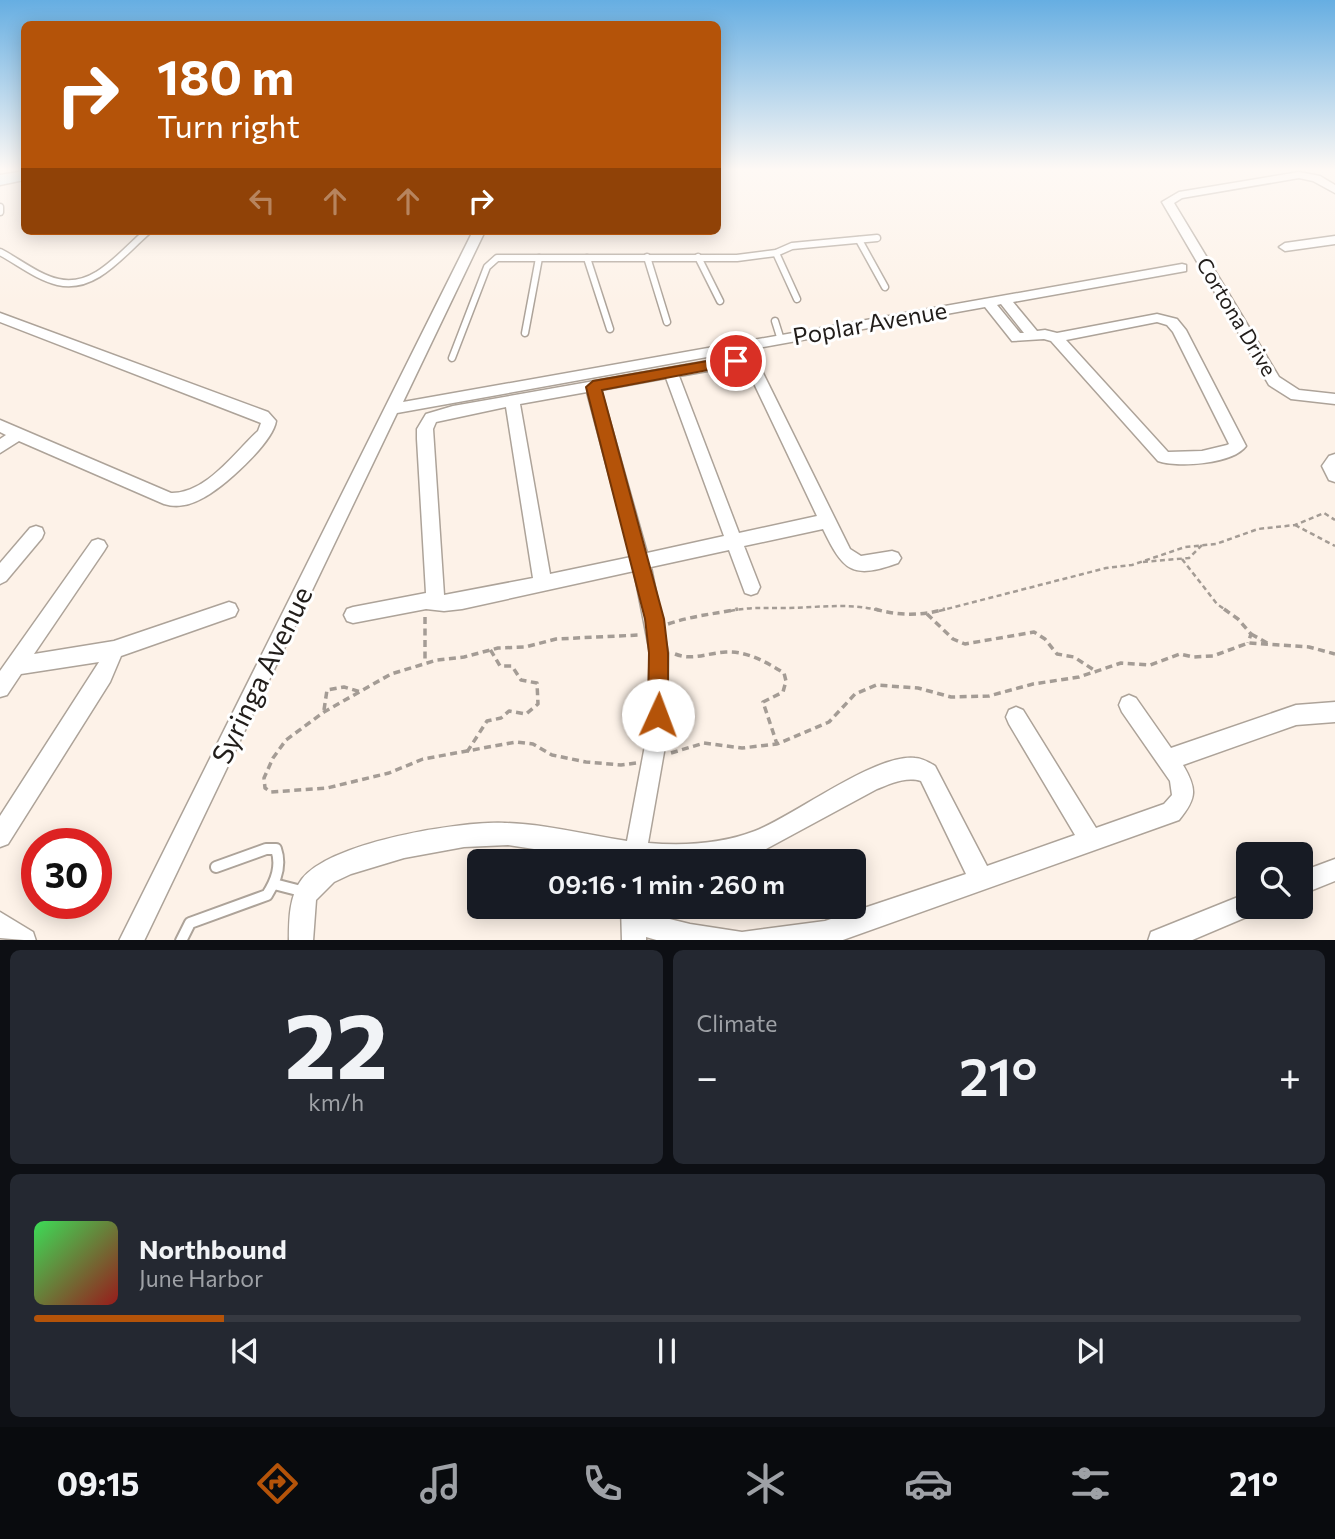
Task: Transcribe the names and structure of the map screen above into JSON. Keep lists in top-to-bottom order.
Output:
{
  "streets": {
    "street": ["Cortona Drive", "Poplar Avenue", "Syringa Avenue"]
  },
  "crossings": [
    ["Poplar Avenue", "Syringa Avenue"]
  ],
  "page": {
    "turn": ["180 m", "Turn right"],
    "limit": "30",
    "trip": "09:16 · 1 min · 260 m",
    "tile": [
      ["22", "km/h"],
      "Climate"
    ],
    "heat": ["−", "21°", "+"],
    "song": ["Northbound", "June Harbor"],
    "tabs": ["09:15", "21°"]
  }
}
